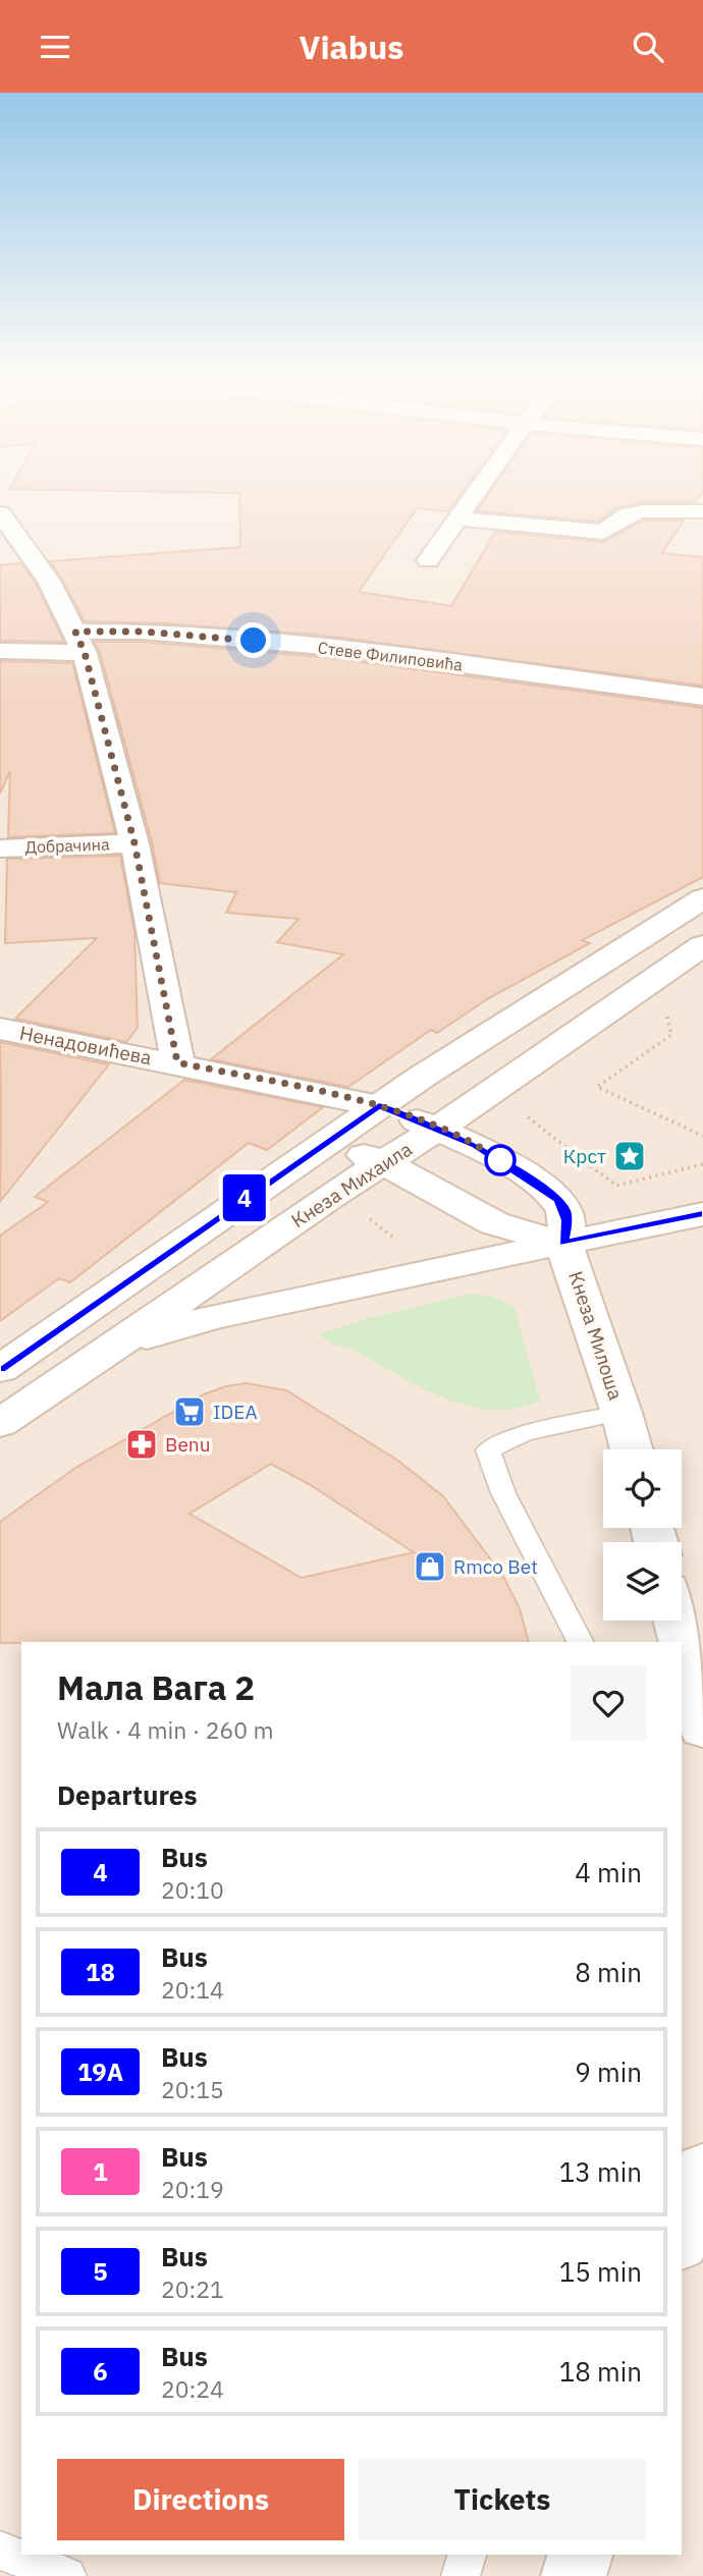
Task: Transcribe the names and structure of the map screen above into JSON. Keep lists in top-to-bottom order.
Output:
{
  "streets": {
    "street": [
      "Стеве Филиповића",
      "Добрачина",
      "Ненадовићева",
      "Кнеза Михаила",
      "Кнеза Милоша"
    ]
  },
  "crossings": [
    ["Ненадовићева", "Кнеза Михаила"],
    ["Ненадовићева", "Кнеза Милоша"],
    ["Кнеза Михаила", "Кнеза Милоша"]
  ],
  "places": {
    "place": ["Крст"],
    "supermarket": ["IDEA"],
    "pharmacy": ["Benu"],
    "shop": ["Rmco Bet"]
  },
  "lines": ["bus line 4"],
  "page": {
    "header": "Viabus",
    "on_map": "4",
    "heading": [
      ["Мала Вага 2", "Walk · 4 min · 260 m"],
      "Departures"
    ],
    "list": [
      {
        "mark": "4",
        "name": "Bus",
        "note": "20:10",
        "value": "4 min"
      },
      {
        "mark": "18",
        "name": "Bus",
        "note": "20:14",
        "value": "8 min"
      },
      {
        "mark": "19А",
        "name": "Bus",
        "note": "20:15",
        "value": "9 min"
      },
      {
        "mark": "1",
        "name": "Bus",
        "note": "20:19",
        "value": "13 min"
      },
      {
        "mark": "5",
        "name": "Bus",
        "note": "20:21",
        "value": "15 min"
      },
      {
        "mark": "6",
        "name": "Bus",
        "note": "20:24",
        "value": "18 min"
      }
    ],
    "buttons": ["Directions", "Tickets"]
  }
}
